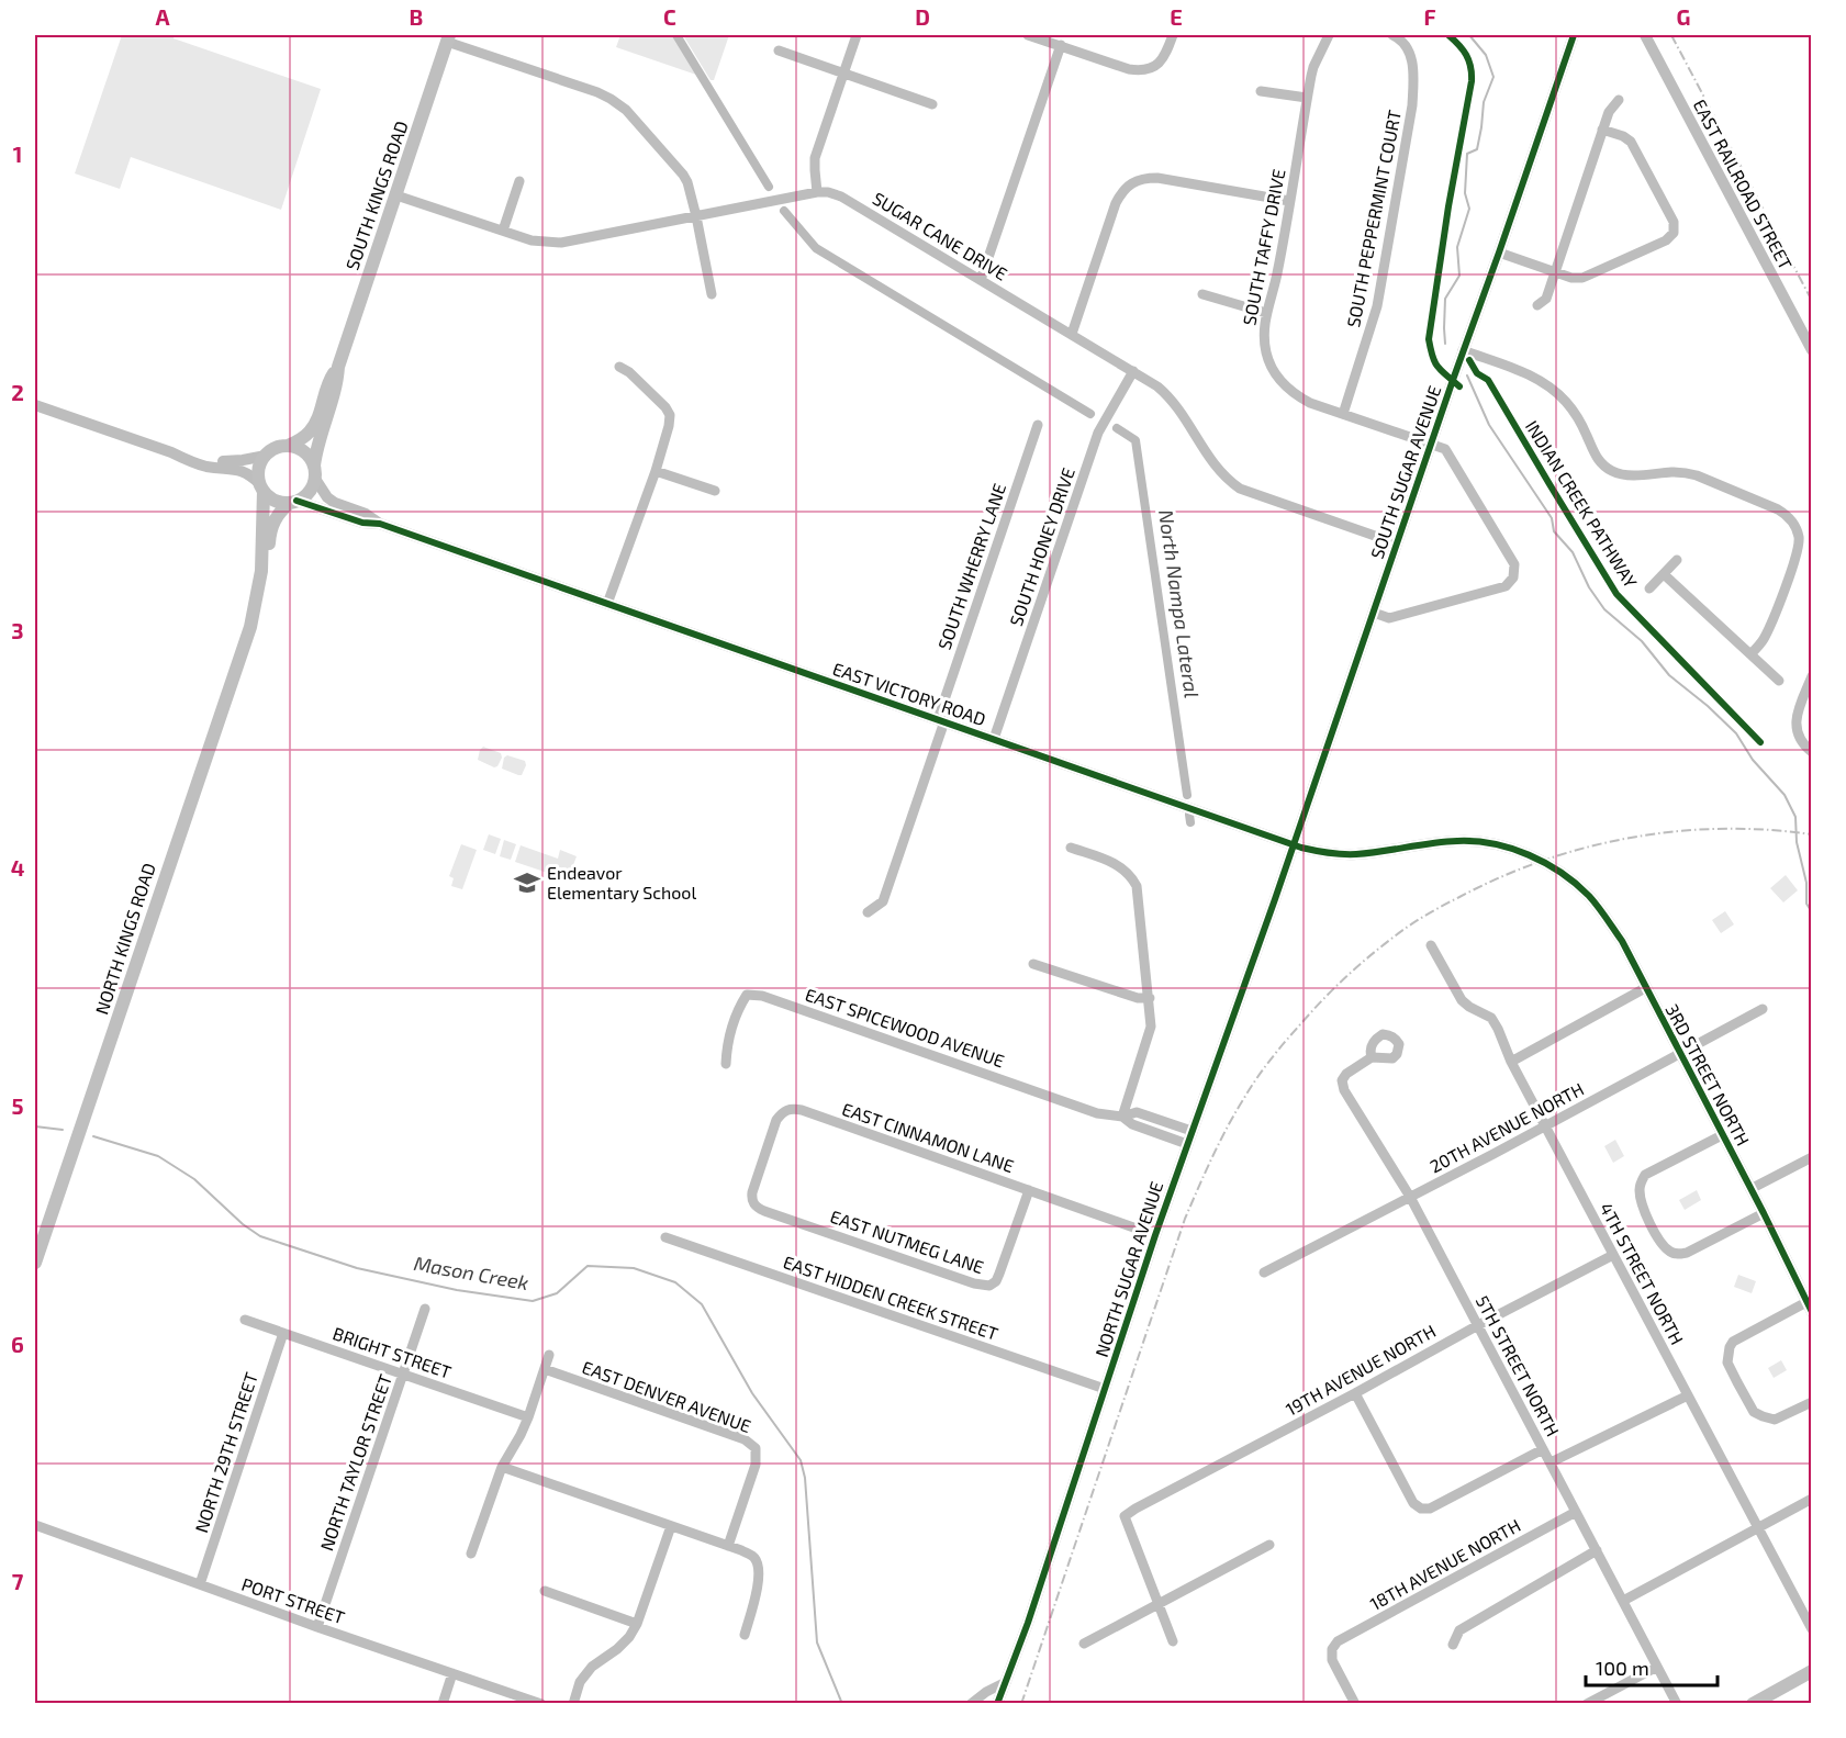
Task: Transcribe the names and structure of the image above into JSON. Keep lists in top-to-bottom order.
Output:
{
  "streets": {
    "main road": ["SOUTH KINGS ROAD", "NORTH KINGS ROAD"],
    "street": [
      "EAST RAILROAD STREET",
      "SOUTH PEPPERMINT COURT",
      "SUGAR CANE DRIVE",
      "SOUTH TAFFY DRIVE",
      "SOUTH SUGAR AVENUE",
      "SOUTH HONEY DRIVE",
      "SOUTH WHERRY LANE",
      "EAST VICTORY ROAD",
      "EAST SPICEWOOD AVENUE",
      "3RD STREET NORTH",
      "20TH AVENUE NORTH",
      "EAST CINNAMON LANE",
      "EAST NUTMEG LANE",
      "NORTH SUGAR AVENUE",
      "4TH STREET NORTH",
      "EAST HIDDEN CREEK STREET",
      "BRIGHT STREET",
      "5TH STREET NORTH",
      "19TH AVENUE NORTH",
      "EAST DENVER AVENUE",
      "NORTH 29TH STREET",
      "NORTH TAYLOR STREET",
      "18TH AVENUE NORTH",
      "PORT STREET"
    ],
    "cycle path": ["INDIAN CREEK PATHWAY"]
  },
  "crossings": [
    ["SOUTH KINGS ROAD", "SUGAR CANE DRIVE"],
    ["SOUTH KINGS ROAD", "EAST VICTORY ROAD"],
    ["SOUTH KINGS ROAD", "NORTH KINGS ROAD"],
    ["SOUTH PEPPERMINT COURT", "SOUTH TAFFY DRIVE"],
    ["SUGAR CANE DRIVE", "SOUTH SUGAR AVENUE"],
    ["SUGAR CANE DRIVE", "SOUTH HONEY DRIVE"],
    ["SOUTH TAFFY DRIVE", "SOUTH SUGAR AVENUE"],
    ["SOUTH SUGAR AVENUE", "EAST VICTORY ROAD"],
    ["SOUTH SUGAR AVENUE", "NORTH SUGAR AVENUE"],
    ["SOUTH HONEY DRIVE", "EAST VICTORY ROAD"],
    ["SOUTH WHERRY LANE", "EAST VICTORY ROAD"],
    ["EAST VICTORY ROAD", "NORTH KINGS ROAD"],
    ["EAST VICTORY ROAD", "3RD STREET NORTH"],
    ["EAST VICTORY ROAD", "NORTH SUGAR AVENUE"],
    ["EAST SPICEWOOD AVENUE", "NORTH SUGAR AVENUE"],
    ["3RD STREET NORTH", "20TH AVENUE NORTH"],
    ["20TH AVENUE NORTH", "4TH STREET NORTH"],
    ["20TH AVENUE NORTH", "5TH STREET NORTH"],
    ["EAST CINNAMON LANE", "EAST NUTMEG LANE"],
    ["EAST CINNAMON LANE", "NORTH SUGAR AVENUE"],
    ["NORTH SUGAR AVENUE", "EAST HIDDEN CREEK STREET"],
    ["4TH STREET NORTH", "19TH AVENUE NORTH"],
    ["BRIGHT STREET", "NORTH 29TH STREET"],
    ["BRIGHT STREET", "NORTH TAYLOR STREET"],
    ["5TH STREET NORTH", "19TH AVENUE NORTH"],
    ["5TH STREET NORTH", "18TH AVENUE NORTH"],
    ["NORTH 29TH STREET", "PORT STREET"],
    ["NORTH TAYLOR STREET", "PORT STREET"]
  ],
  "water": ["North Nampa Lateral", "Mason Creek"],
  "places": {
    "school or university": ["Endeavor Elementary School"]
  },
  "scale_bar": "100 m",
  "grid": {
    "columns": [
      "A",
      "B",
      "C",
      "D",
      "E",
      "F",
      "G"
    ],
    "rows": [
      "1",
      "2",
      "3",
      "4",
      "5",
      "6",
      "7"
    ]
  }
}
